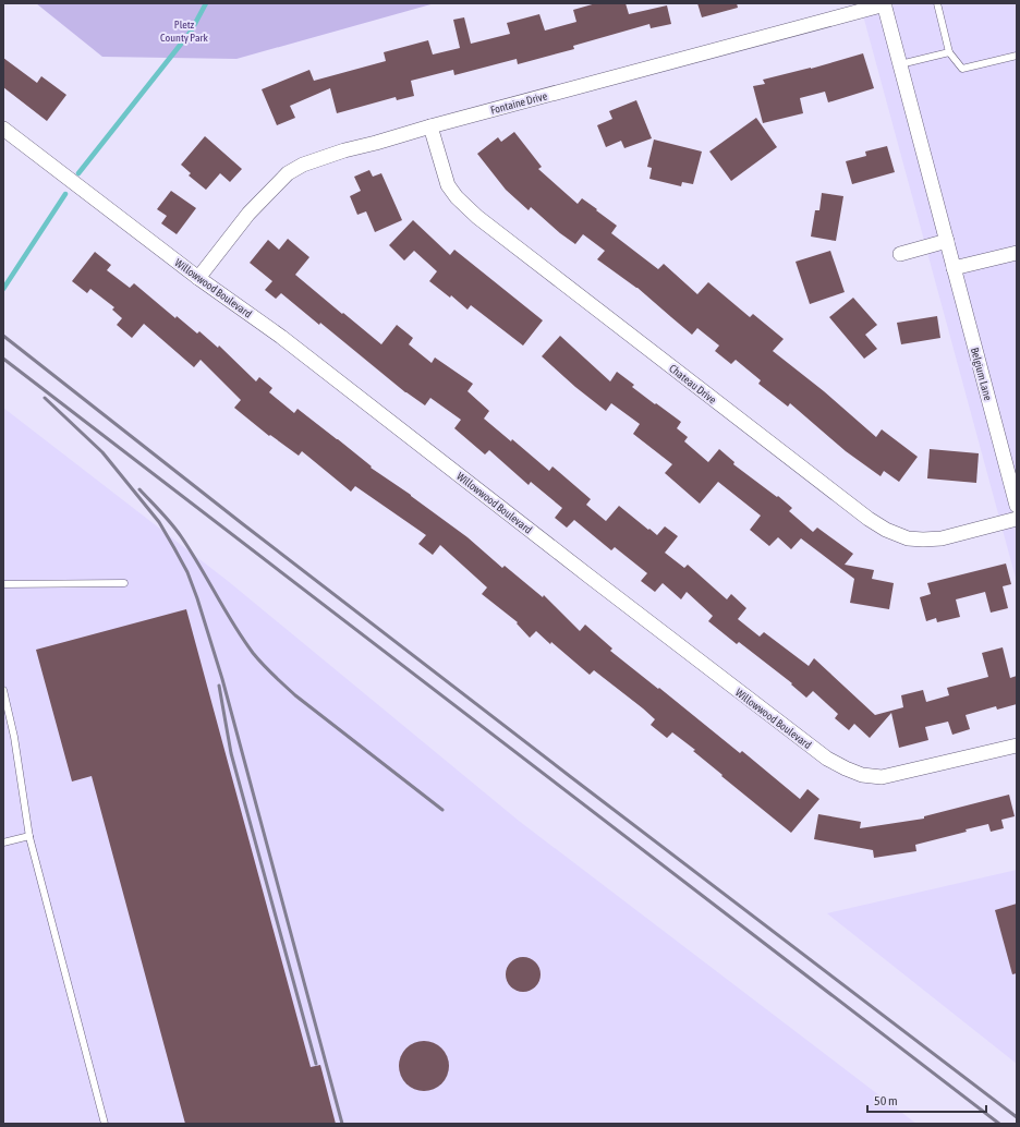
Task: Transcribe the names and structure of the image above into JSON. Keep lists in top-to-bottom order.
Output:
{
  "streets": {
    "street": [
      "Fontaine Drive",
      "Willowwood Boulevard",
      "Belgium Lane",
      "Chateau Drive"
    ]
  },
  "crossings": [
    ["Fontaine Drive", "Willowwood Boulevard"],
    ["Fontaine Drive", "Belgium Lane"],
    ["Fontaine Drive", "Chateau Drive"]
  ],
  "parks": ["Pletz County Park"],
  "scale_bar": "50 m"
}
